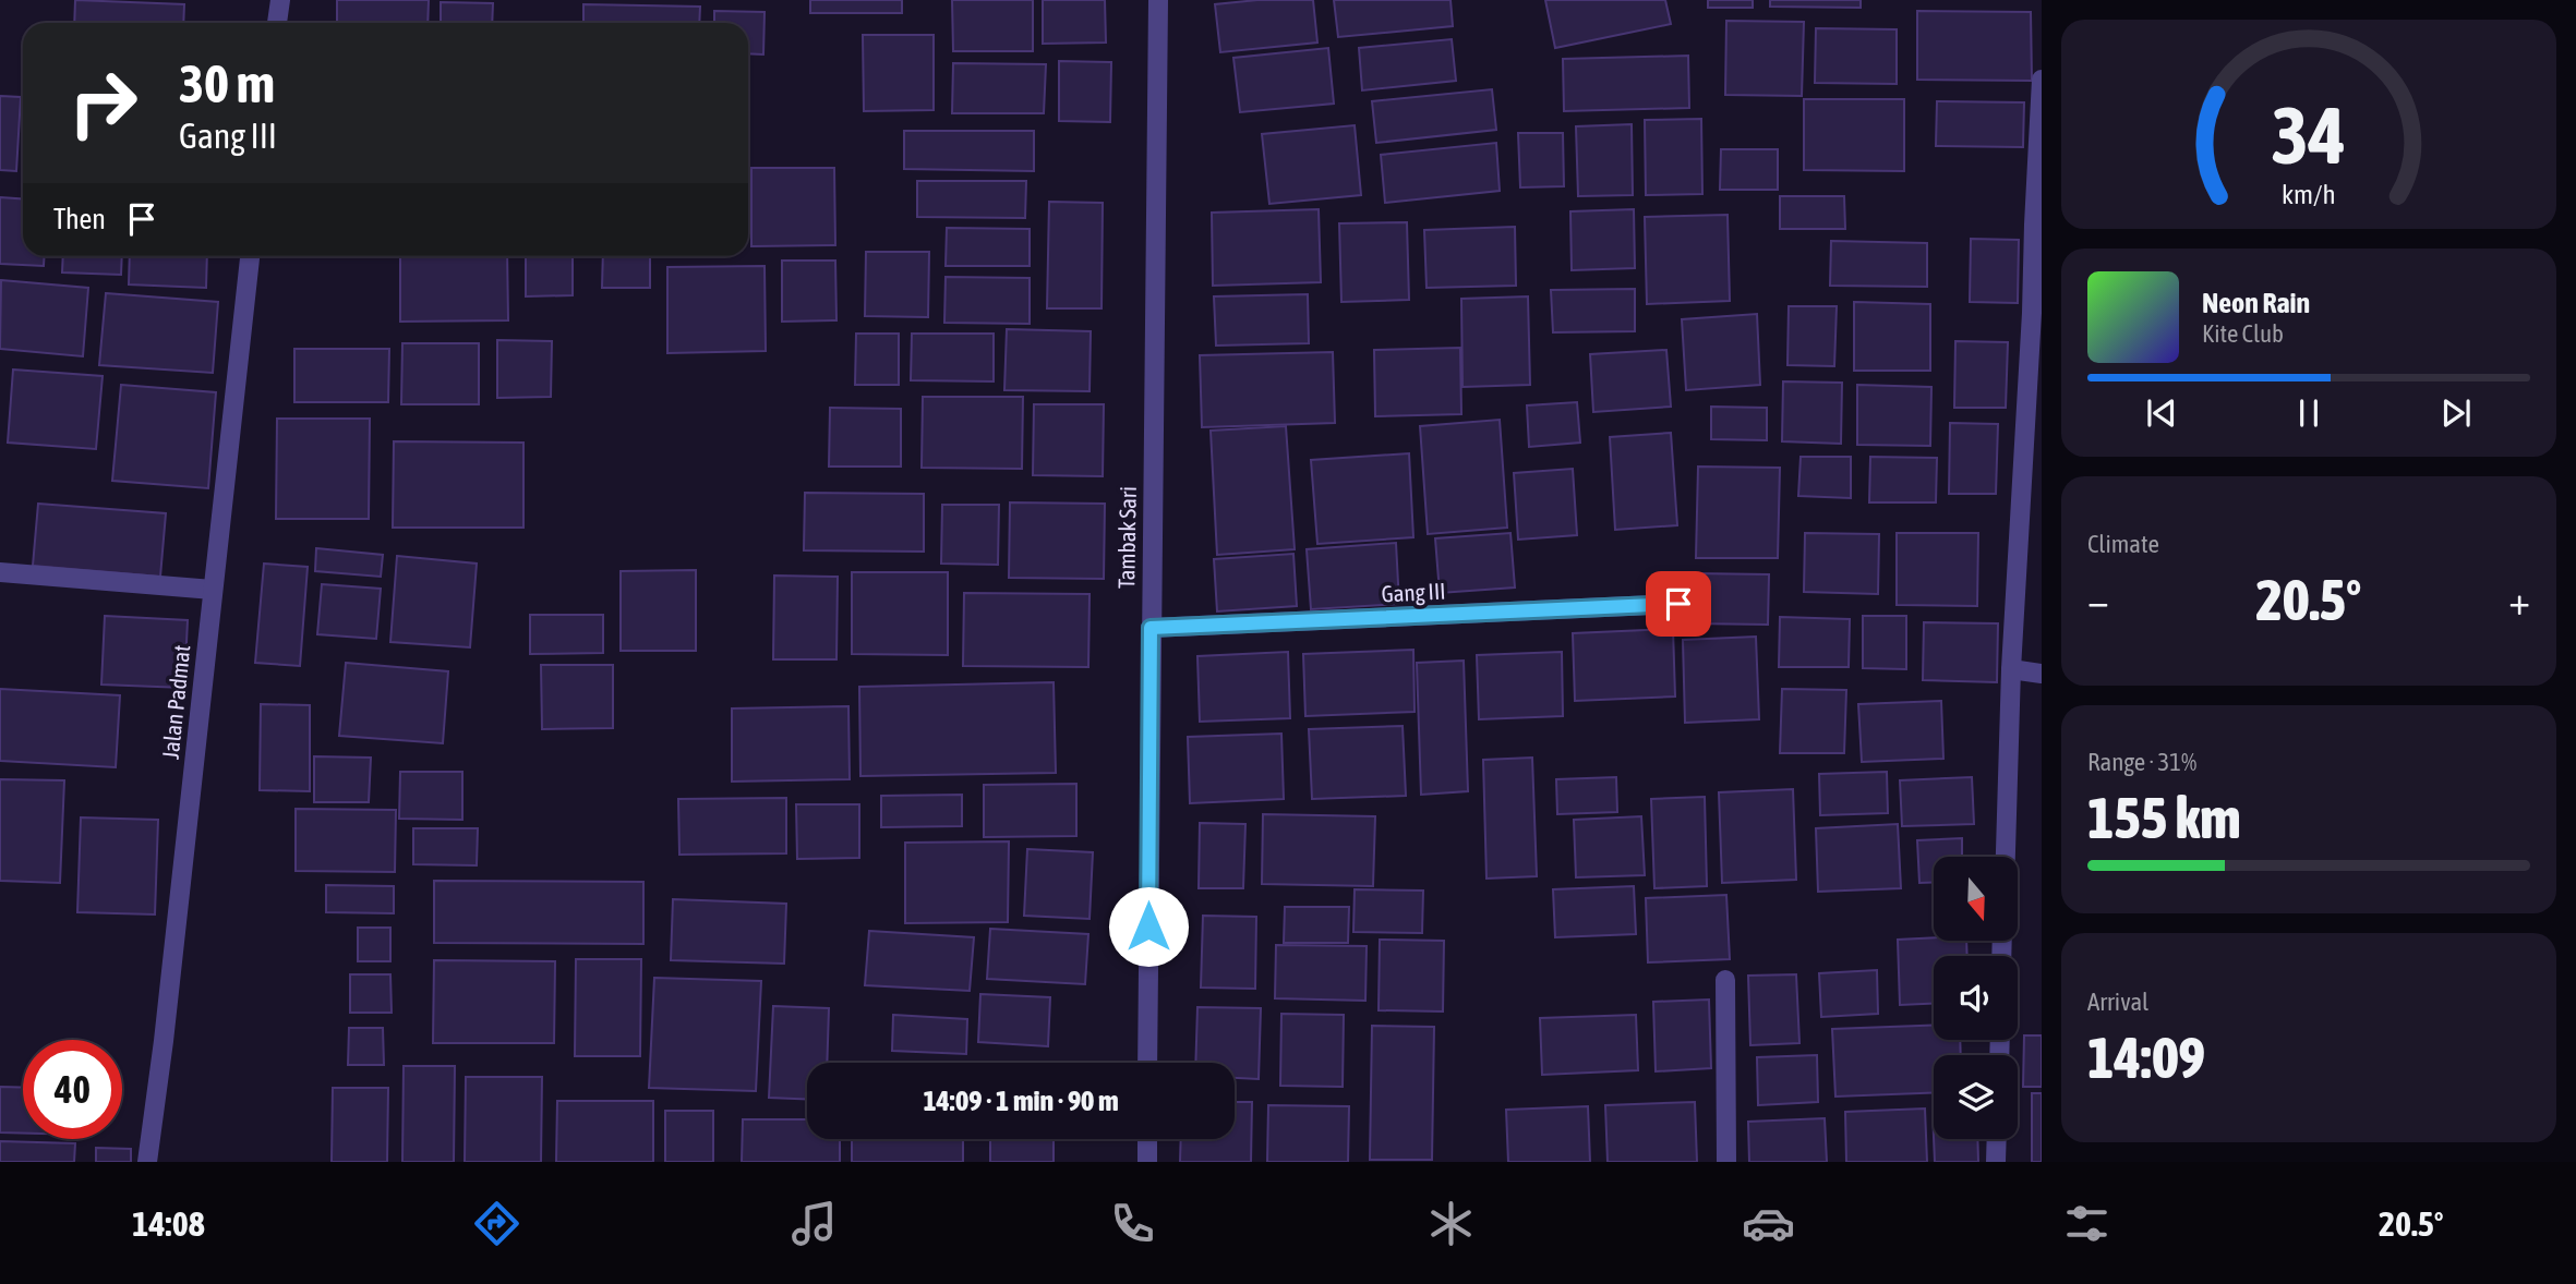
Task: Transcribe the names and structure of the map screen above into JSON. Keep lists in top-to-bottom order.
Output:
{
  "streets": {
    "street": ["Tambak Sari", "Gang III", "Jalan Padmat"]
  },
  "crossings": [
    ["Tambak Sari", "Gang III"]
  ],
  "north": "bottom",
  "page": {
    "turn": ["30 m", "Gang III"],
    "then": "Then",
    "song": ["Neon Rain", "Kite Club"],
    "tile": [
      "Climate",
      ["Range · 31%", "155 km"],
      ["Arrival", "14:09"]
    ],
    "heat": ["−", "20.5°", "+"],
    "limit": "40",
    "trip": "14:09 · 1 min · 90 m",
    "tabs": ["14:08", "20.5°"],
    "gauge": ["34", "km/h"]
  }
}
